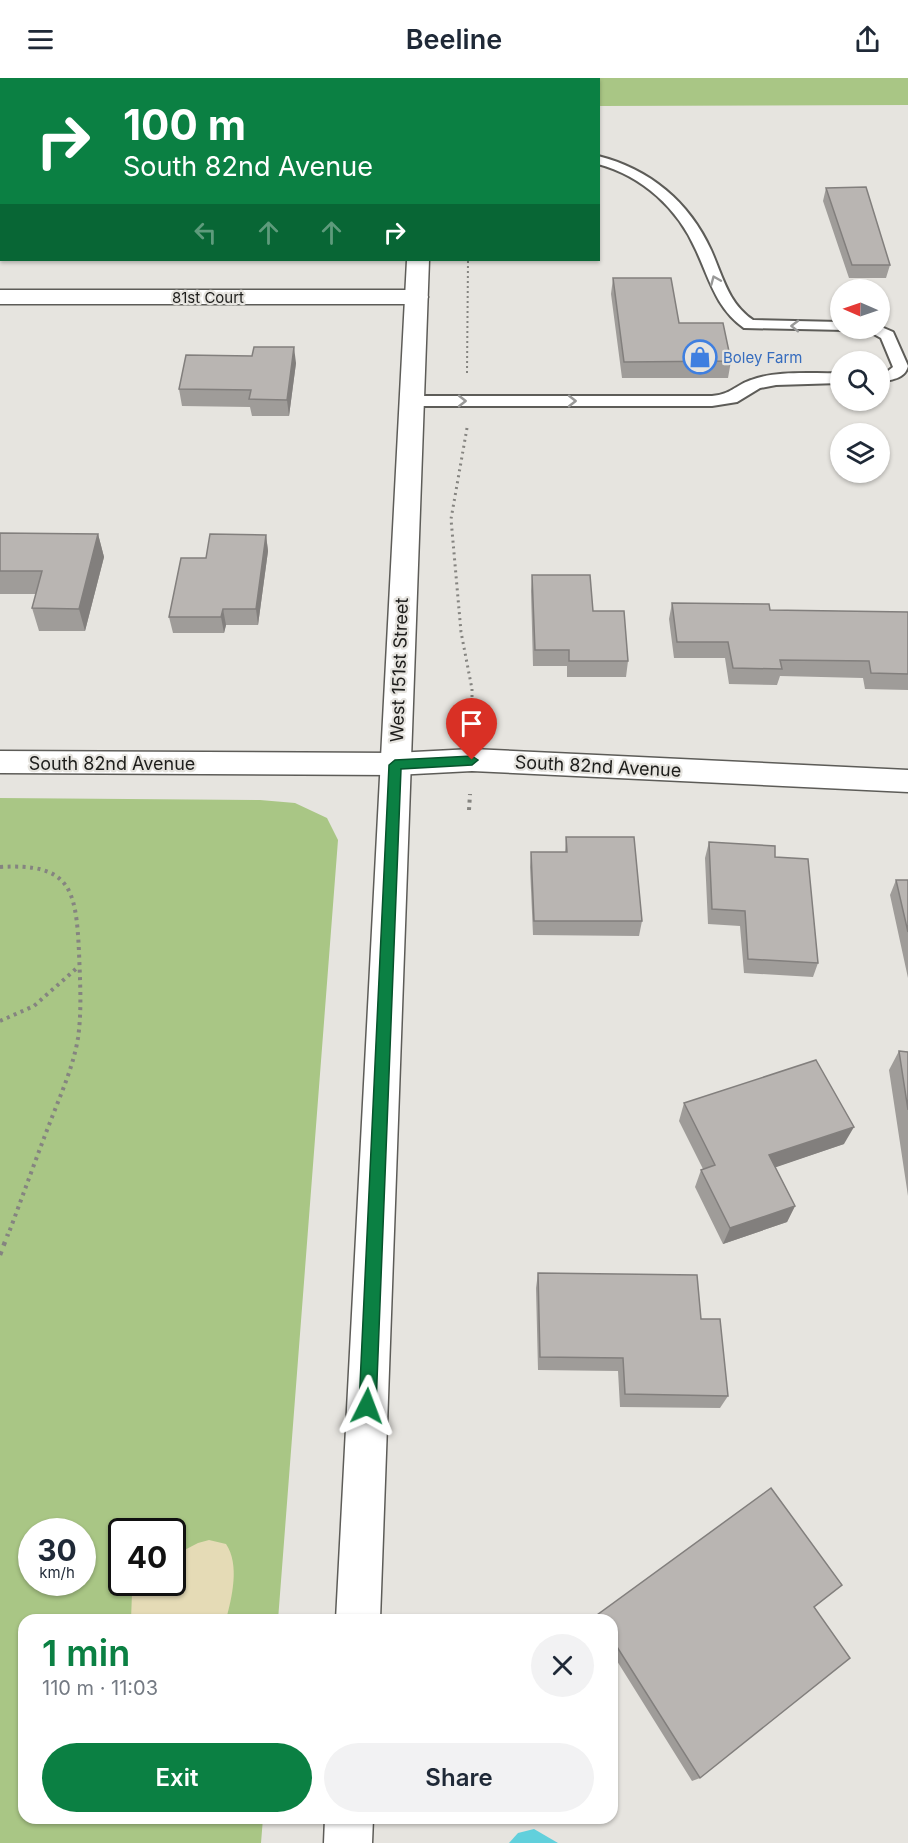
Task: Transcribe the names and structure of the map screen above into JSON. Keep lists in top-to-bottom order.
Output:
{
  "streets": {
    "street": ["81st Court", "West 151st Street", "South 82nd Avenue"]
  },
  "crossings": [
    ["81st Court", "West 151st Street"],
    ["West 151st Street", "South 82nd Avenue"]
  ],
  "places": {
    "shop": ["Boley Farm"]
  },
  "north": "left",
  "page": {
    "header": "Beeline",
    "turn": ["100 m", "South 82nd Avenue"],
    "speed": "30 km/h",
    "limit": "40",
    "heading": ["1 min", "110 m · 11:03"],
    "buttons": ["Exit", "Share"]
  }
}
